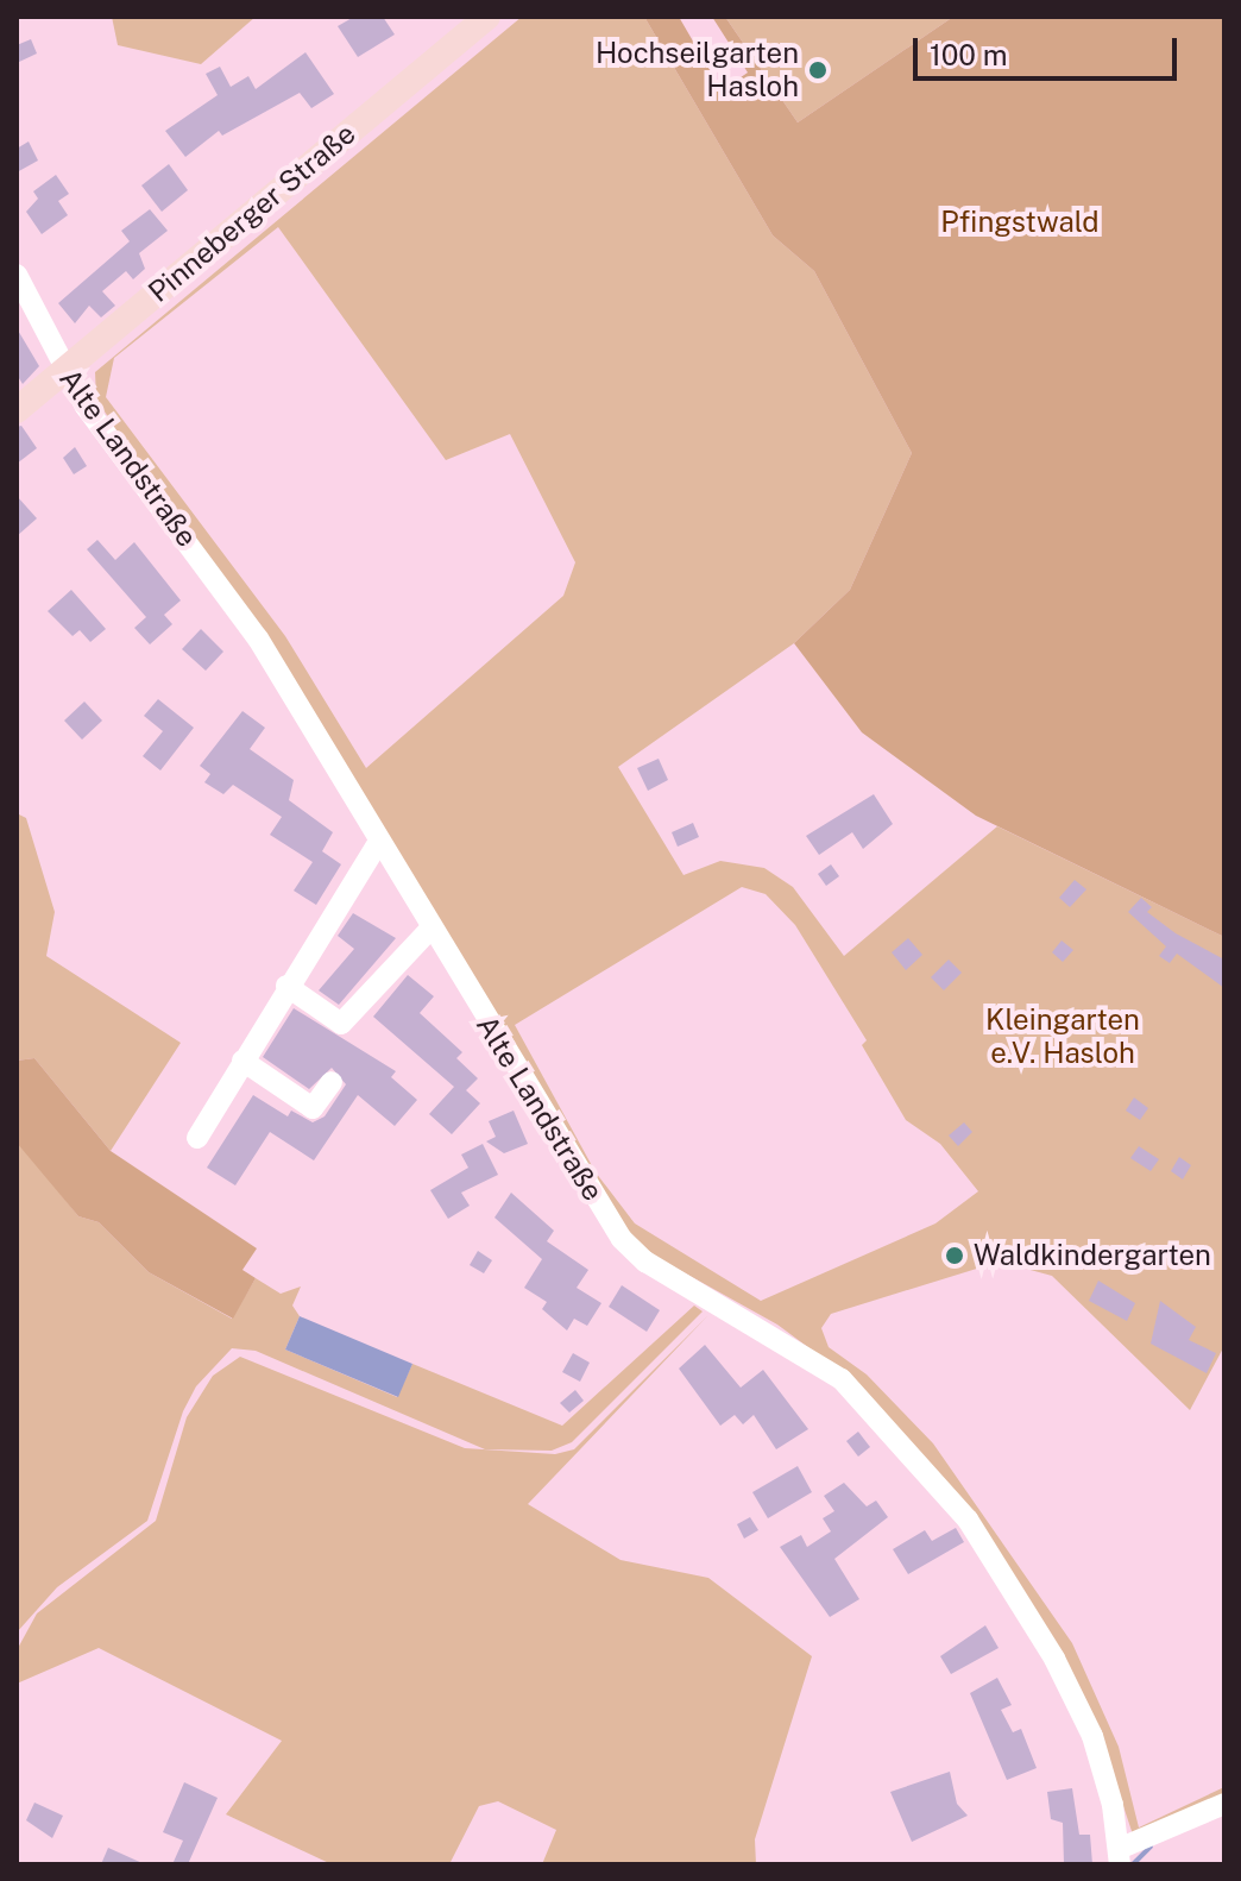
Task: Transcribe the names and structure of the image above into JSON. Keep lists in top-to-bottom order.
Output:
{
  "streets": {
    "main road": ["Pinneberger Straße"],
    "street": ["Alte Landstraße"]
  },
  "crossings": [
    ["Pinneberger Straße", "Alte Landstraße"]
  ],
  "parks": ["Pfingstwald", "Kleingarten e.V. Hasloh"],
  "places": ["Hochseilgarten Hasloh", "Waldkindergarten"],
  "scale_bar": "100 m"
}
